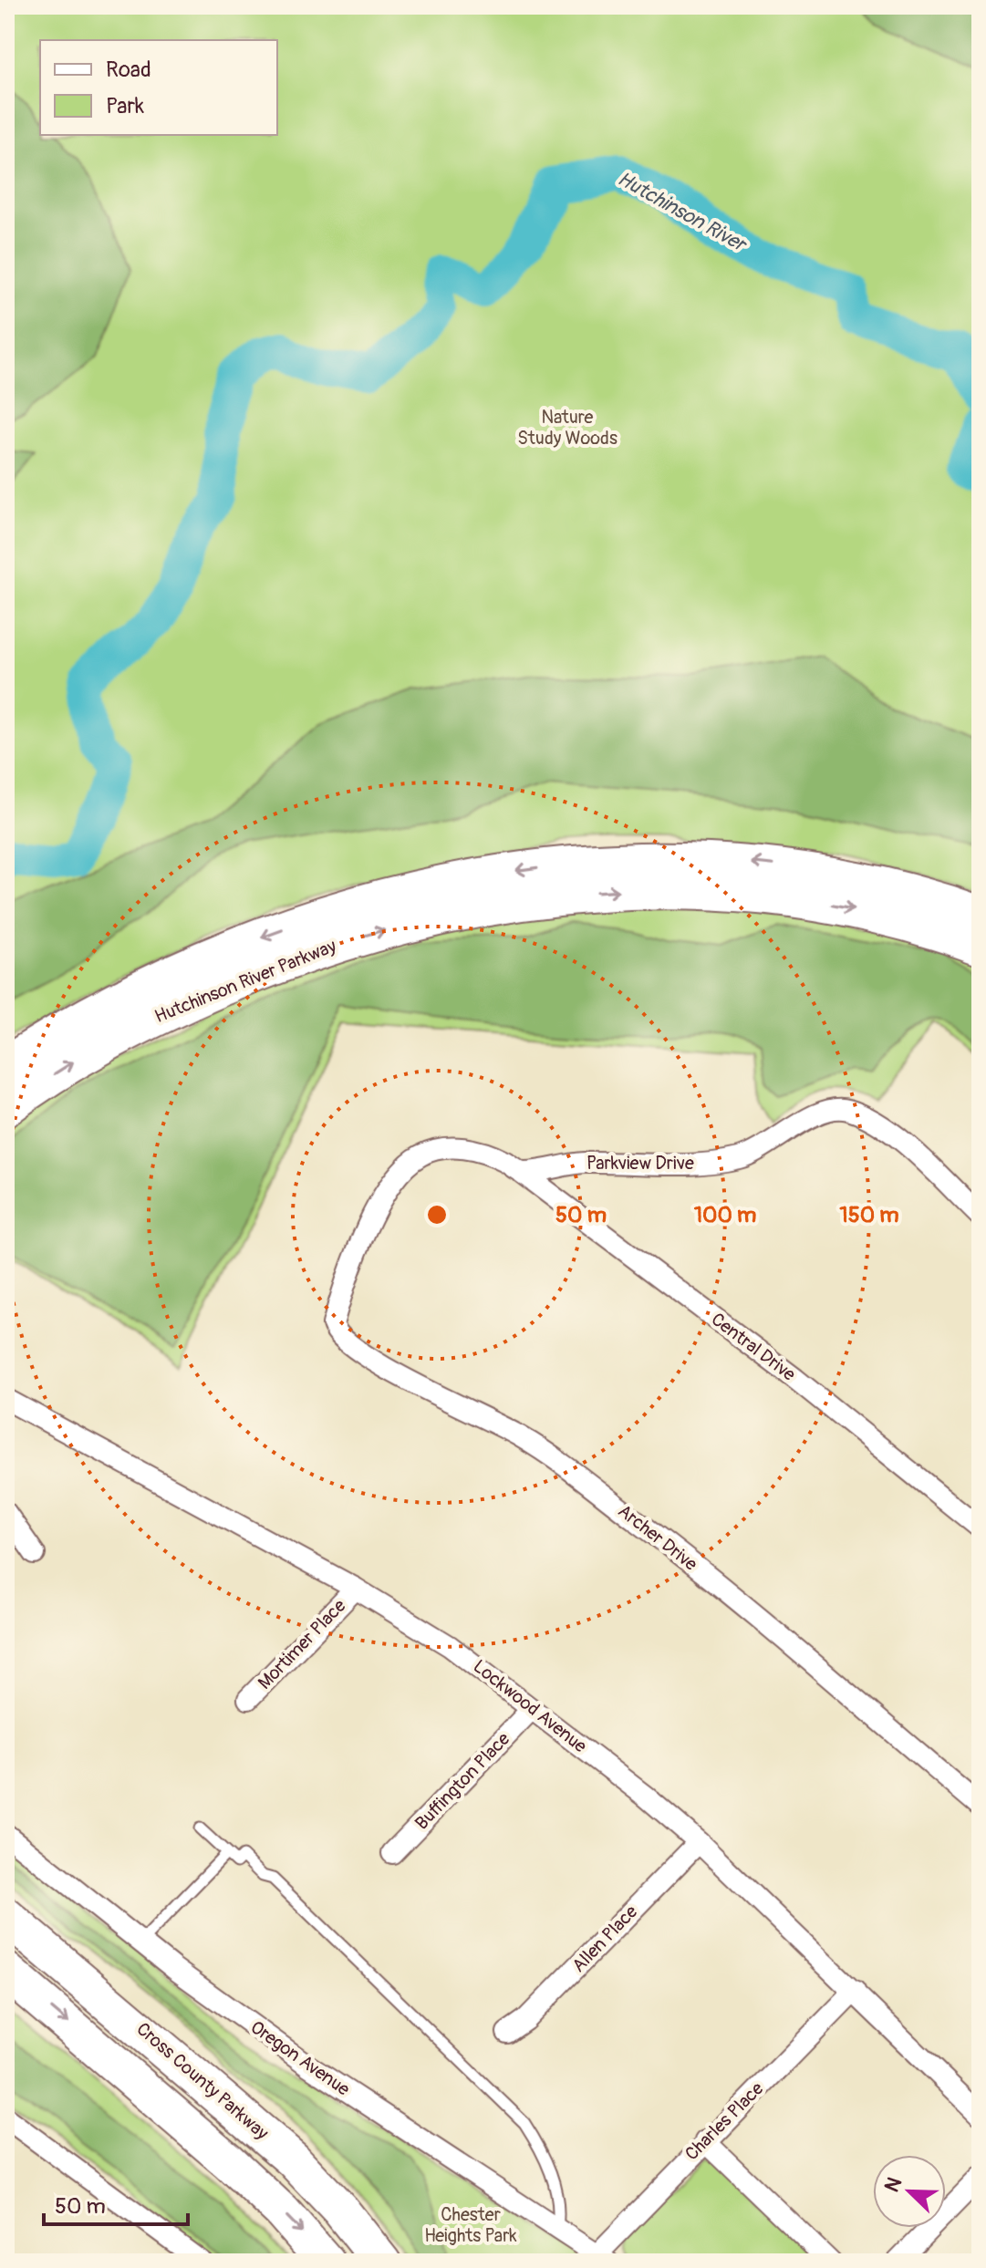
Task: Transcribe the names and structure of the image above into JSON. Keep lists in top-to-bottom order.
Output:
{
  "streets": {
    "highway": ["Hutchinson River Parkway", "Cross County Parkway"],
    "street": [
      "Parkview Drive",
      "Central Drive",
      "Archer Drive",
      "Mortimer Place",
      "Lockwood Avenue",
      "Buffington Place",
      "Allen Place",
      "Oregon Avenue",
      "Charles Place"
    ]
  },
  "crossings": [
    ["Parkview Drive", "Central Drive"],
    ["Parkview Drive", "Archer Drive"],
    ["Central Drive", "Archer Drive"],
    ["Mortimer Place", "Lockwood Avenue"],
    ["Lockwood Avenue", "Buffington Place"],
    ["Lockwood Avenue", "Allen Place"],
    ["Lockwood Avenue", "Charles Place"],
    ["Oregon Avenue", "Charles Place"]
  ],
  "water": ["Hutchinson River"],
  "parks": ["Nature Study Woods", "Chester Heights Park"],
  "legend": ["Road", "Park"],
  "scale_bar": "50 m",
  "north": "top left",
  "rings": ["50 m", "100 m", "150 m"]
}
